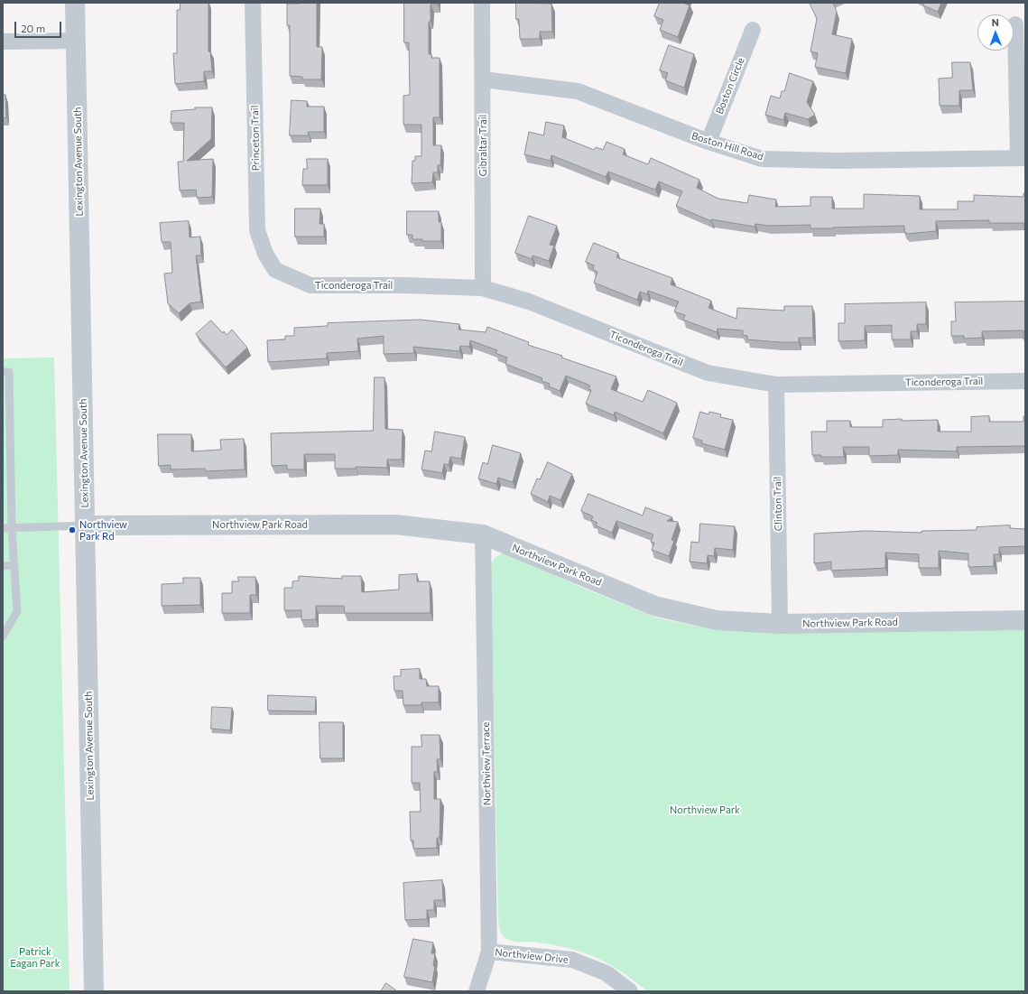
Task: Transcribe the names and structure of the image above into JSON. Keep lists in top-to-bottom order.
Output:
{
  "streets": {
    "street": [
      "Boston Circle",
      "Princeton Trail",
      "Gibraltar Trail",
      "Boston Hill Road",
      "Lexington Avenue South",
      "Ticonderoga Trail",
      "Clinton Trail",
      "Northview Park Road",
      "Northview Terrace",
      "Northview Drive"
    ]
  },
  "crossings": [
    ["Boston Circle", "Boston Hill Road"],
    ["Princeton Trail", "Ticonderoga Trail"],
    ["Gibraltar Trail", "Boston Hill Road"],
    ["Gibraltar Trail", "Ticonderoga Trail"],
    ["Lexington Avenue South", "Northview Park Road"],
    ["Ticonderoga Trail", "Clinton Trail"],
    ["Clinton Trail", "Northview Park Road"],
    ["Northview Park Road", "Northview Terrace"],
    ["Northview Terrace", "Northview Drive"]
  ],
  "parks": ["Northview Park", "Patrick Eagan Park"],
  "places": ["Northview Park Rd"],
  "scale_bar": "20 m",
  "north": "top"
}
